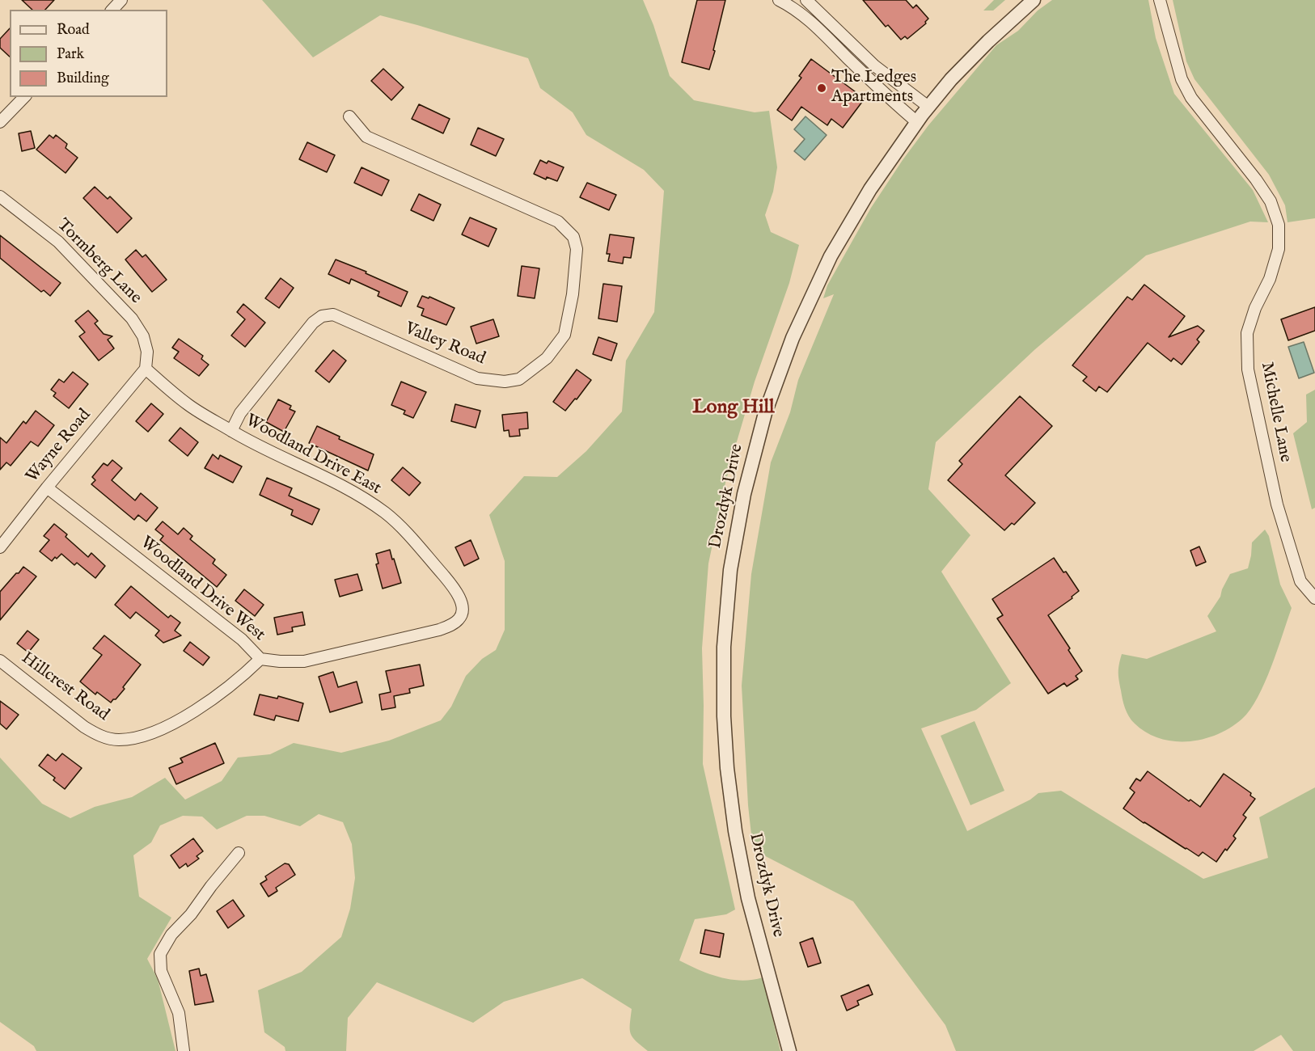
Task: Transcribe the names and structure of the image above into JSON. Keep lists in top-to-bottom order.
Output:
{
  "streets": {
    "street": [
      "Tormberg Lane",
      "Valley Road",
      "Michelle Lane",
      "Wayne Road",
      "Woodland Drive East",
      "Drozdyk Drive",
      "Woodland Drive West",
      "Hillcrest Road"
    ]
  },
  "crossings": [
    ["Tormberg Lane", "Wayne Road"],
    ["Tormberg Lane", "Woodland Drive East"],
    ["Valley Road", "Woodland Drive East"],
    ["Wayne Road", "Woodland Drive East"],
    ["Wayne Road", "Woodland Drive West"],
    ["Woodland Drive East", "Woodland Drive West"],
    ["Woodland Drive West", "Hillcrest Road"]
  ],
  "districts": ["Long Hill"],
  "places": ["The Ledges Apartments"],
  "legend": ["Road", "Park", "Building"]
}
